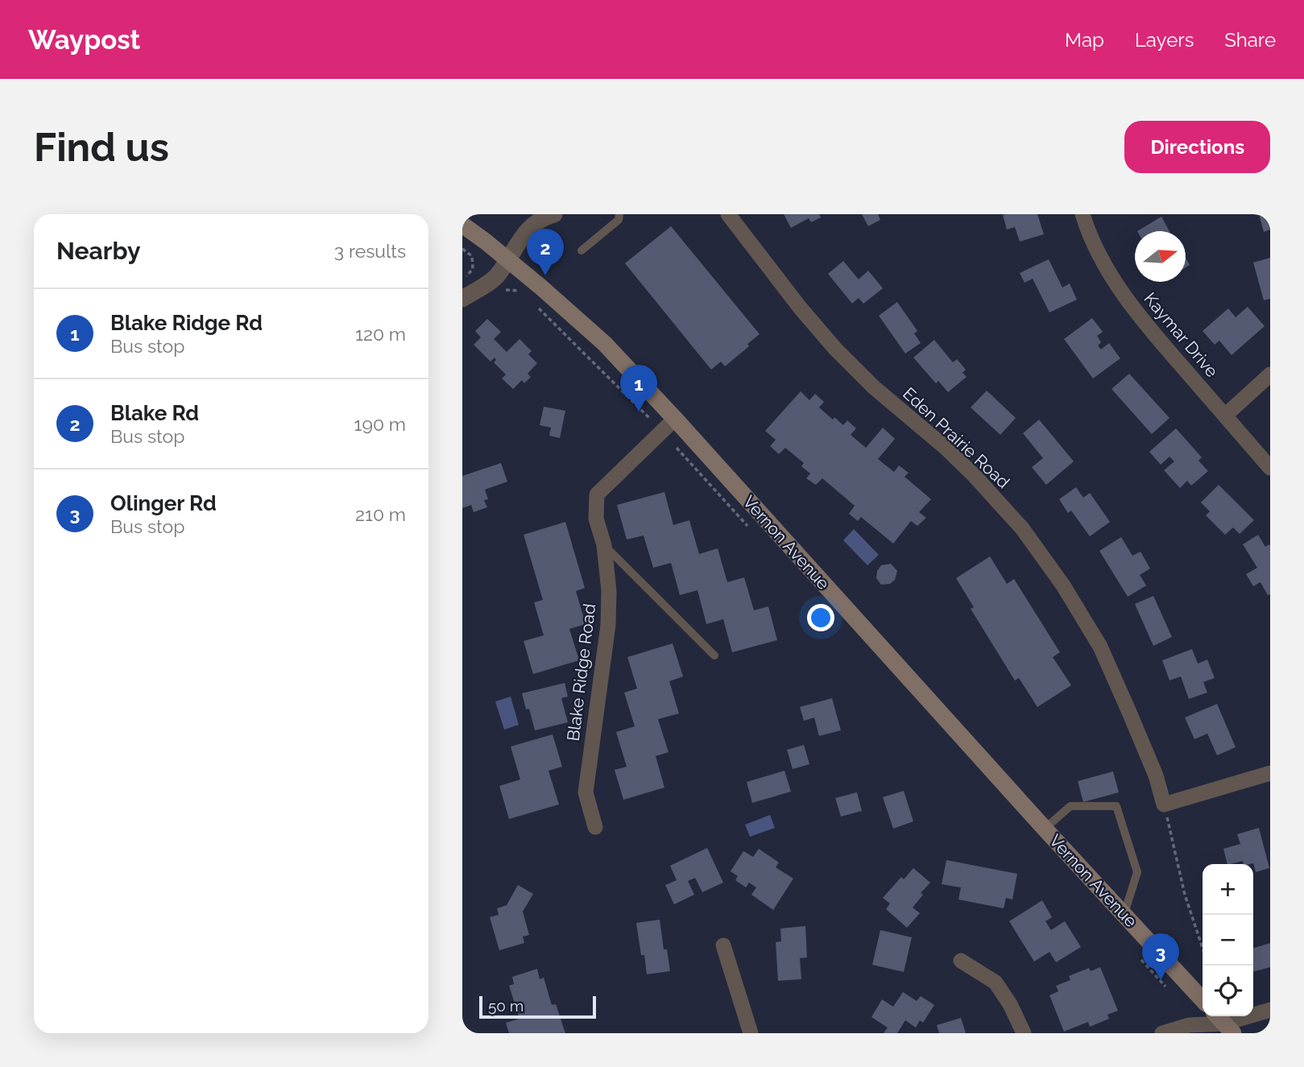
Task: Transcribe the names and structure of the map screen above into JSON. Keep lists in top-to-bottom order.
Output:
{
  "streets": {
    "main road": ["Vernon Avenue"],
    "street": ["Kaymar Drive", "Eden Prairie Road", "Blake Ridge Road"]
  },
  "crossings": [
    ["Vernon Avenue", "Blake Ridge Road"]
  ],
  "scale_bar": "50 m",
  "north": "right",
  "page": {
    "header": "Waypost",
    "nav": ["Map", "Layers", "Share"],
    "buttons": "Directions",
    "title": "Find us",
    "heading": ["Nearby", "3 results"],
    "pins": ["2", "1", "3"],
    "list": [
      {
        "mark": "1",
        "name": "Blake Ridge Rd",
        "note": "Bus stop",
        "value": "120 m"
      },
      {
        "mark": "2",
        "name": "Blake Rd",
        "note": "Bus stop",
        "value": "190 m"
      },
      {
        "mark": "3",
        "name": "Olinger Rd",
        "note": "Bus stop",
        "value": "210 m"
      }
    ],
    "map_buttons": ["+", "−"],
    "scale": "50 m"
  }
}
